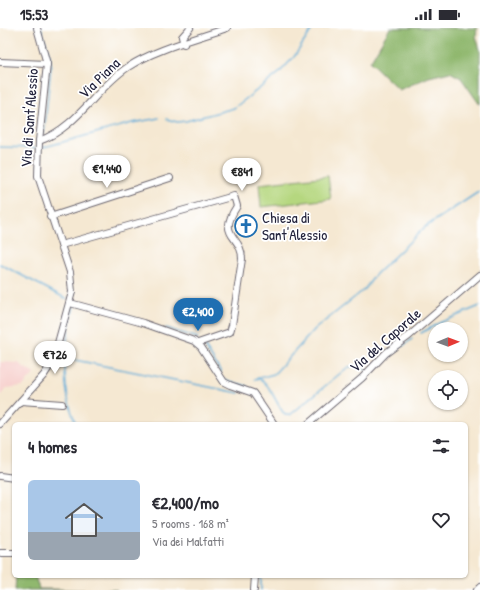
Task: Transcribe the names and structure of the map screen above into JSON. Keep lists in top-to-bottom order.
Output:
{
  "streets": {
    "street": ["Via Piana", "Via di Sant'Alessio", "Via del Caporale"]
  },
  "crossings": [
    ["Via Piana", "Via di Sant'Alessio"]
  ],
  "places": {
    "church": ["Chiesa di Sant'Alessio"]
  },
  "north": "right",
  "page": {
    "status": "15:53",
    "price": [
      "€1,440",
      "€841",
      "€2,400",
      "€726"
    ],
    "heading": "4 homes",
    "list": [
      {
        "name": "€2,400/mo",
        "note": "5 rooms · 168 m² · Via dei Malfatti"
      }
    ]
  }
}
